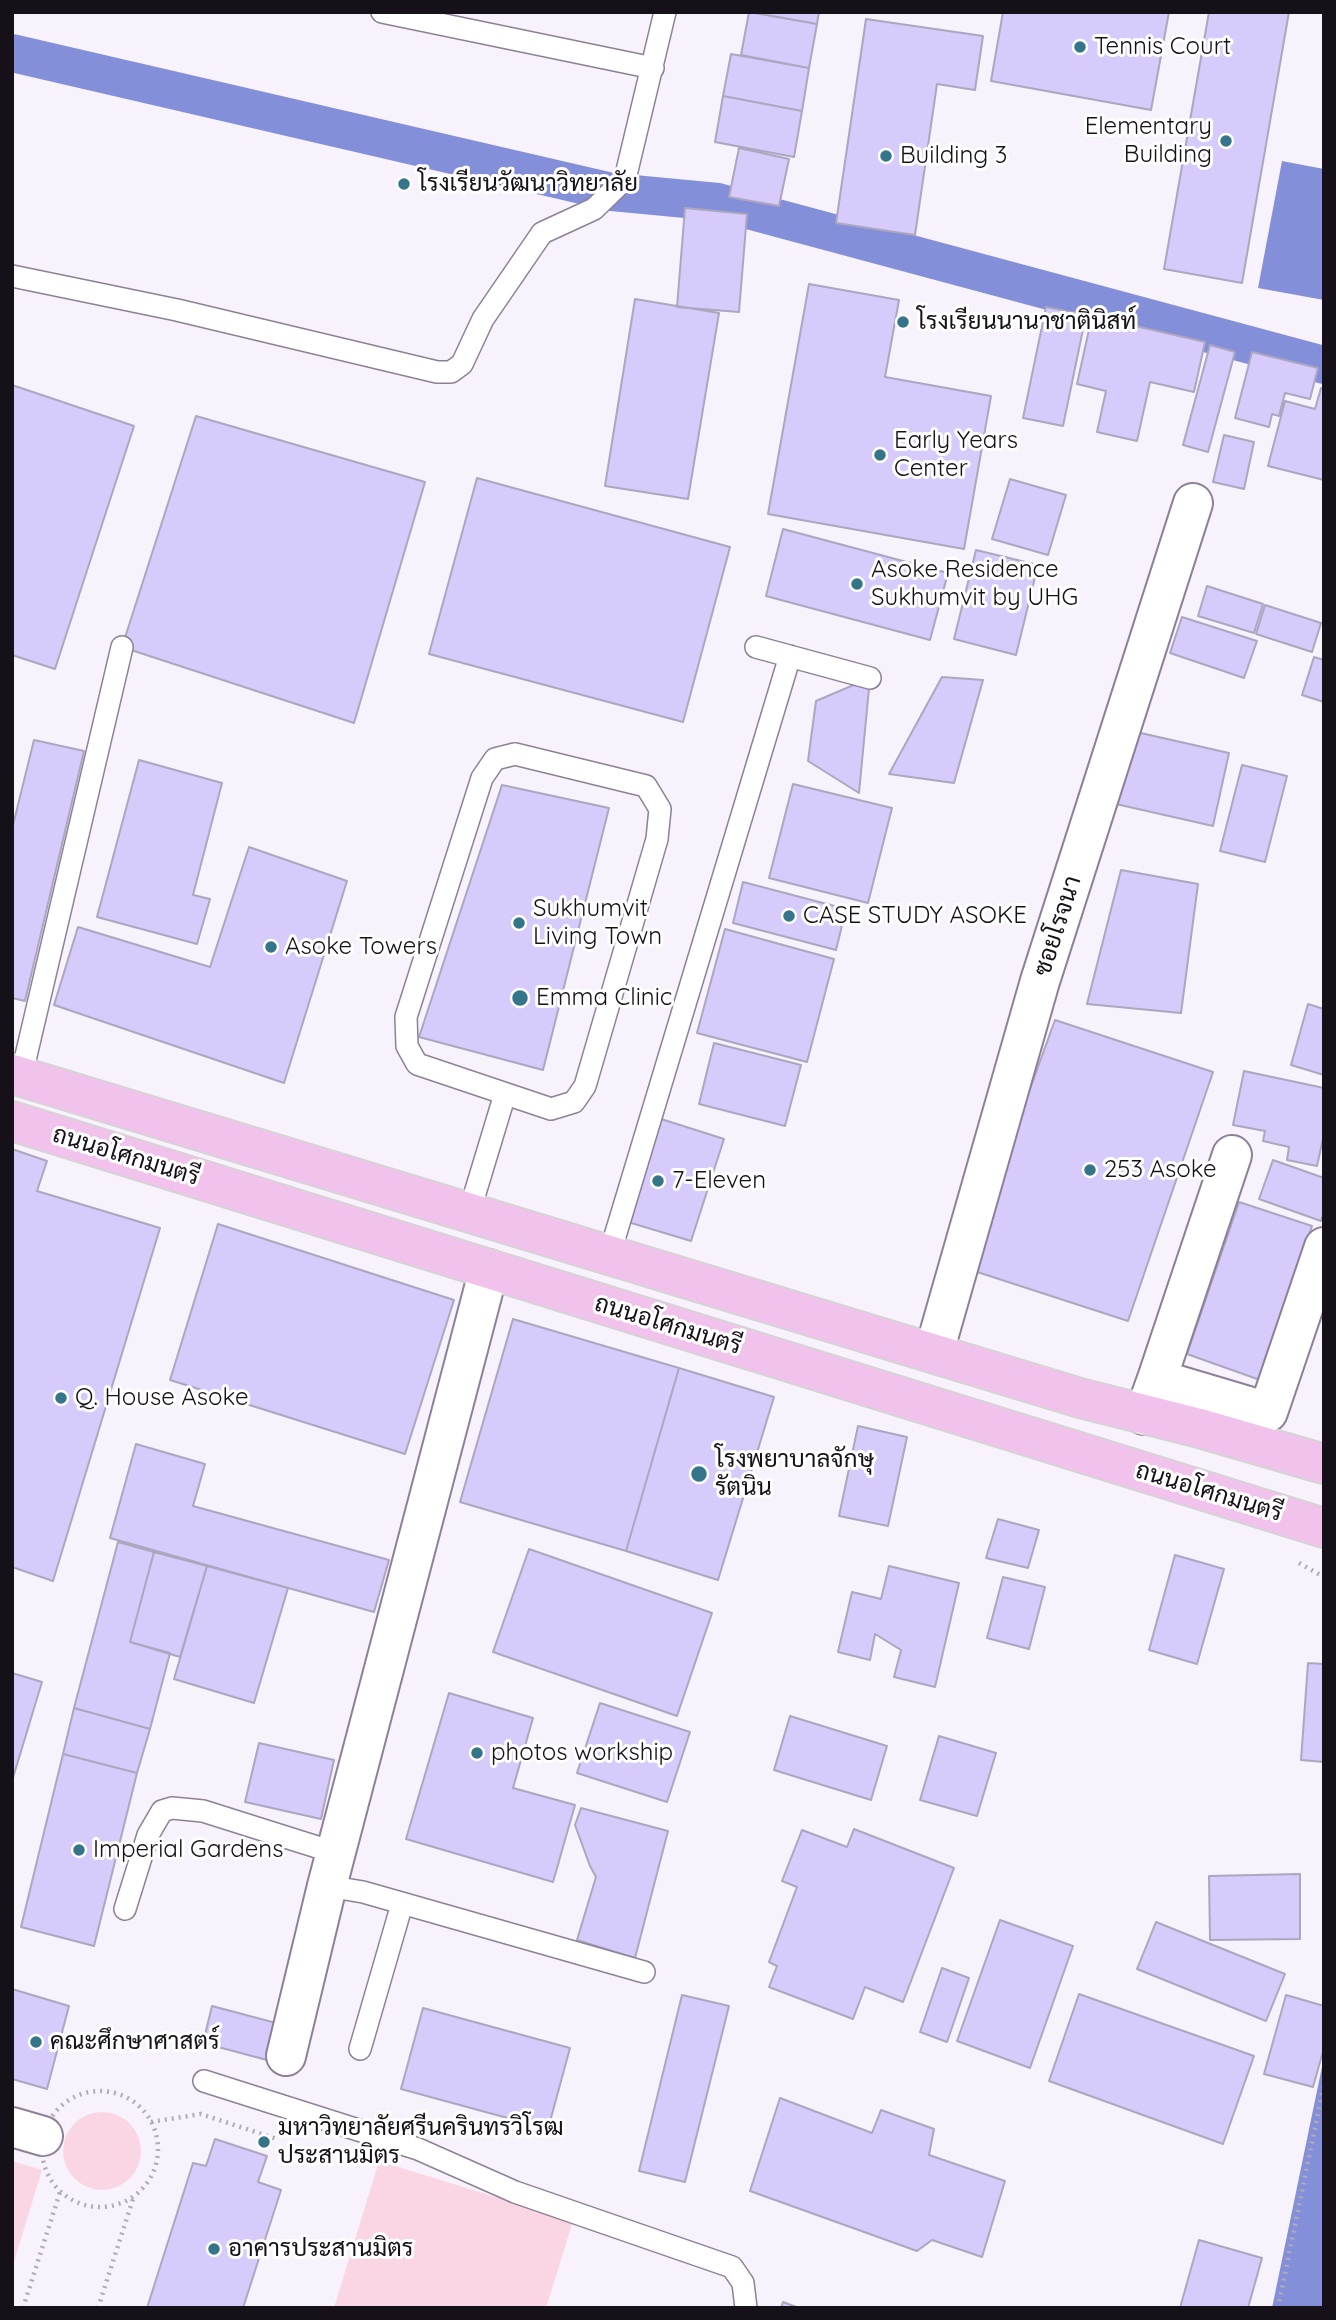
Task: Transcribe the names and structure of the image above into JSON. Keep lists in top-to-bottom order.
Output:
{
  "streets": {
    "main road": ["ถนนอโศกมนตรี"],
    "street": ["ซอยโรจนา"]
  },
  "crossings": [
    ["ซอยโรจนา", "ถนนอโศกมนตรี"]
  ],
  "places": [
    "Tennis Court",
    "Elementary Building",
    "Building 3",
    "โรงเรียนวัฒนาวิทยาลัย",
    "โรงเรียนนานาชาตินิสท์",
    "Early Years Center",
    "Asoke Residence Sukhumvit by UHG",
    "CASE STUDY ASOKE",
    "Sukhumvit Living Town",
    "Asoke Towers",
    "Emma Clinic",
    "253 Asoke",
    "7-Eleven",
    "Q. House Asoke",
    "โรงพยาบาลจักษุ รัตนิน",
    "photos workship",
    "Imperial Gardens",
    "คณะศึกษาศาสตร์",
    "มหาวิทยาลัยศรีนครินทรวิโรฒ ประสานมิตร",
    "อาคารประสานมิตร"
  ]
}
